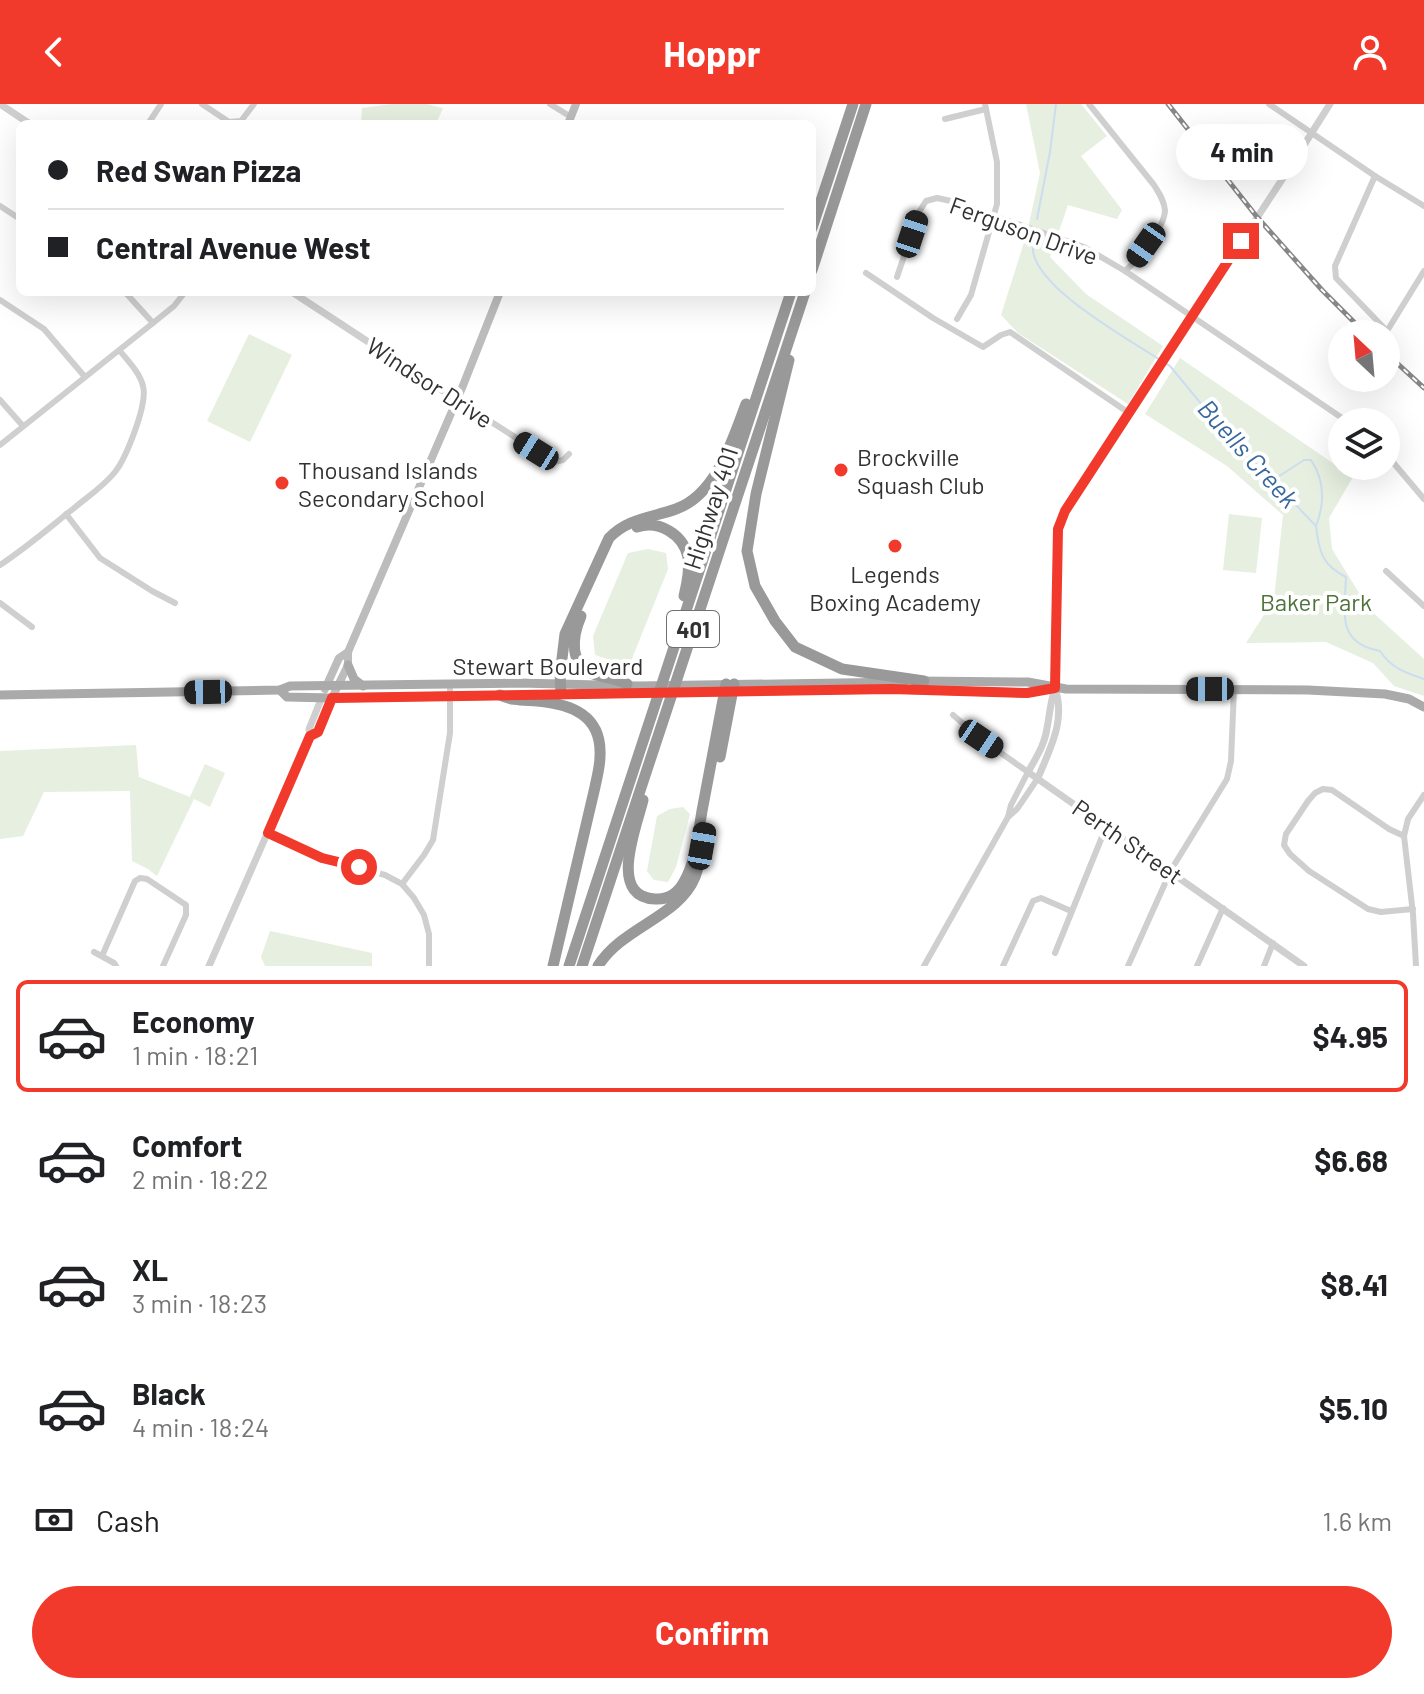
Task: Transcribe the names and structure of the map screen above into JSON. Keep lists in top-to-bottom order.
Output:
{
  "streets": {
    "highway": ["Highway 401", "401"],
    "main road": ["Stewart Boulevard"],
    "street": ["Ferguson Drive", "Windsor Drive", "Perth Street"]
  },
  "water": ["Buells Creek"],
  "parks": ["Baker Park"],
  "places": ["Brockville Squash Club", "Thousand Islands Secondary School", "Legends Boxing Academy"],
  "north": "top left",
  "page": {
    "header": "Hoppr",
    "banner": ["Red Swan Pizza", "Central Avenue West"],
    "bubble": "4 min",
    "list": [
      {
        "name": "Economy",
        "note": "1 min · 18:21",
        "value": "$4.95"
      },
      {
        "name": "Comfort",
        "note": "2 min · 18:22",
        "value": "$6.68"
      },
      {
        "name": "XL",
        "note": "3 min · 18:23",
        "value": "$8.41"
      },
      {
        "name": "Black",
        "note": "4 min · 18:24",
        "value": "$5.10"
      }
    ],
    "pay": ["Cash", "1.6 km"],
    "buttons": "Confirm"
  }
}
